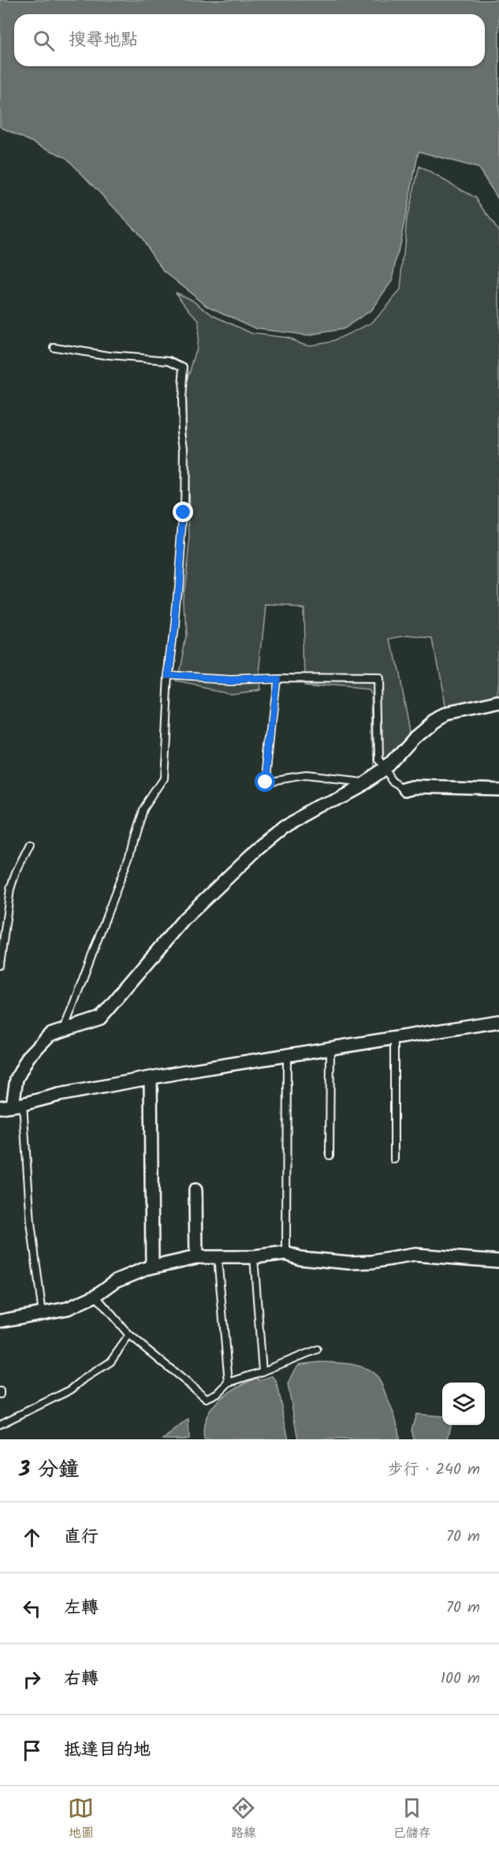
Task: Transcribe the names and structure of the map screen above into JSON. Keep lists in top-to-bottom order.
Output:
{
  "page": {
    "search": "搜尋地點",
    "heading": ["3 分鐘", "步行 · 240 m"],
    "list": [
      ["直行", "70 m"],
      ["左轉", "70 m"],
      ["右轉", "100 m"],
      "抵達目的地"
    ],
    "nav": ["地圖", "路線", "已儲存"]
  }
}
